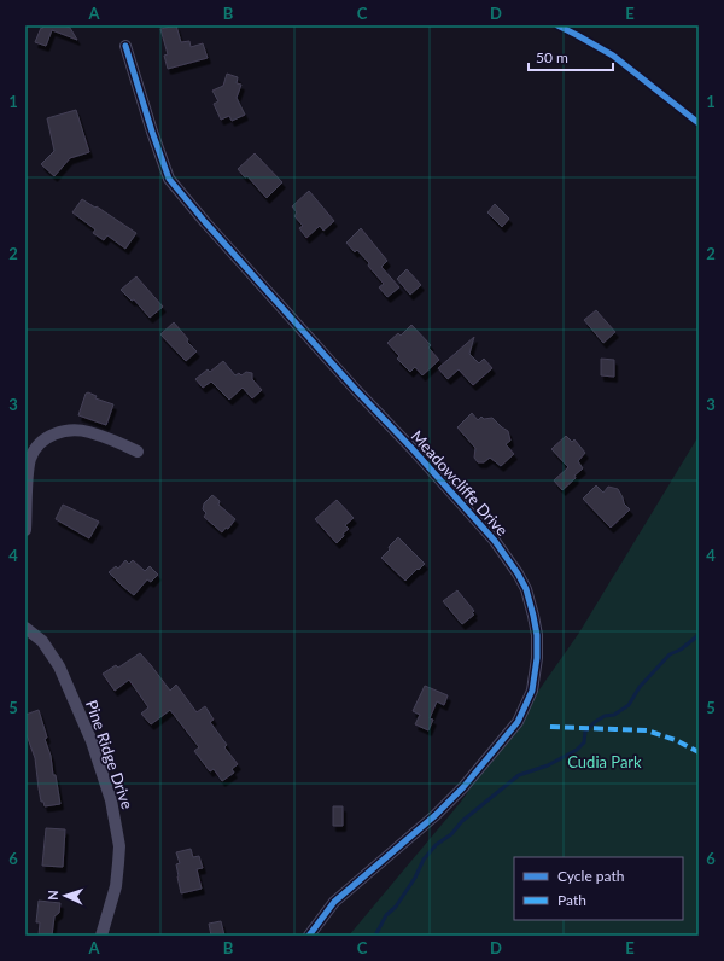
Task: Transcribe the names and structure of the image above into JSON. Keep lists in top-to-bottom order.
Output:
{
  "streets": {
    "street": ["Meadowcliffe Drive", "Pine Ridge Drive"]
  },
  "parks": ["Cudia Park"],
  "legend": ["Cycle path", "Path"],
  "scale_bar": "50 m",
  "north": "left",
  "grid": {
    "columns": [
      "A",
      "B",
      "C",
      "D",
      "E"
    ],
    "rows": [
      "1",
      "2",
      "3",
      "4",
      "5",
      "6"
    ]
  }
}
